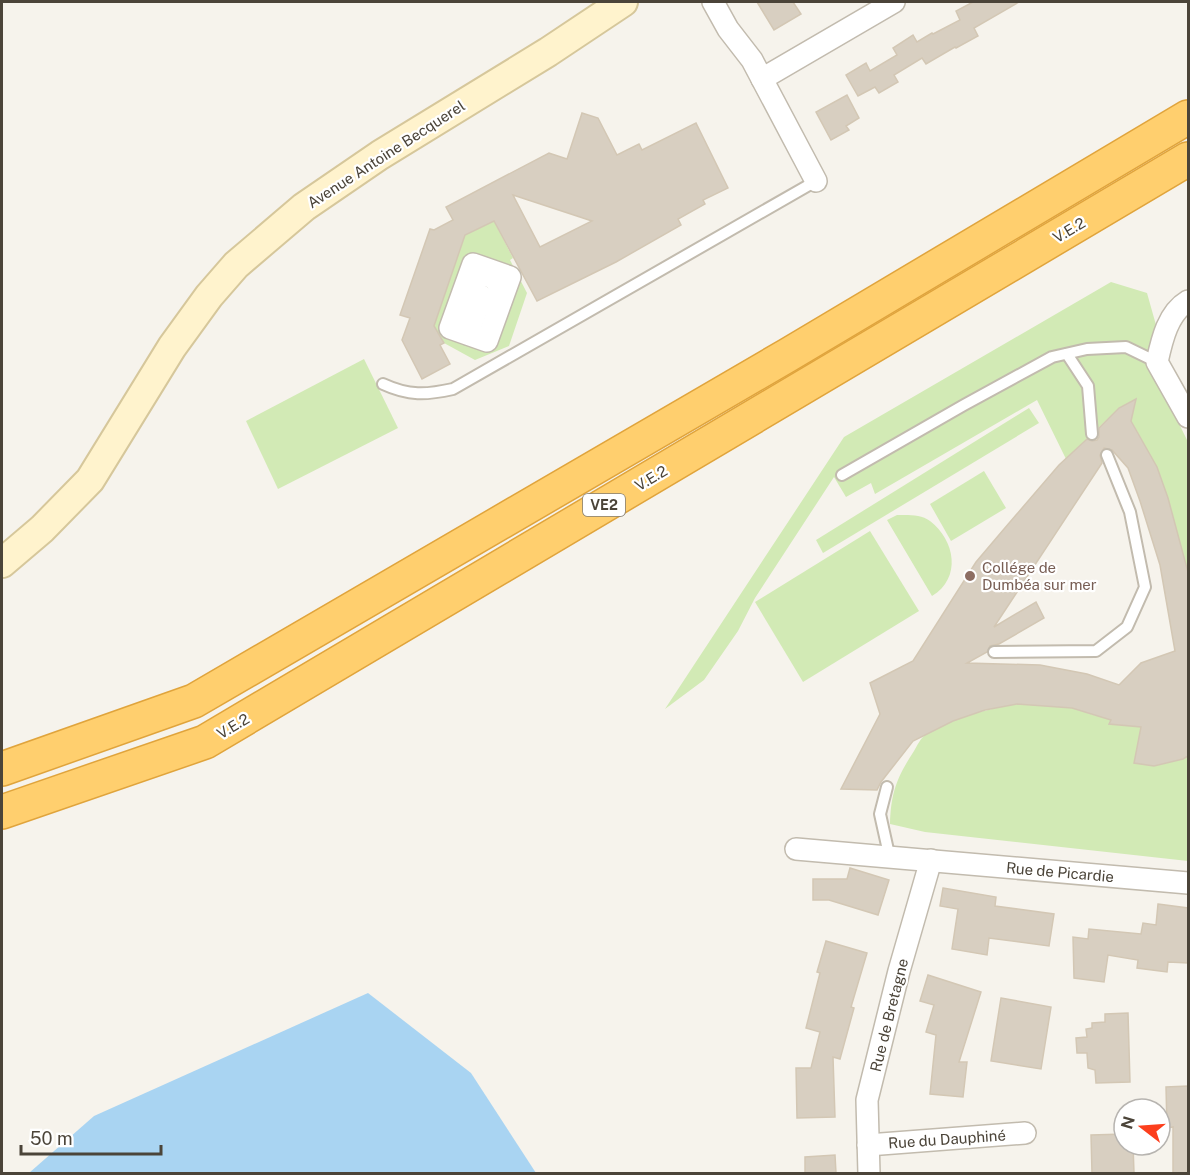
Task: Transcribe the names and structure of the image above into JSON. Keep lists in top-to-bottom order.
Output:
{
  "streets": {
    "highway": ["V.E.2", "VE2"],
    "street": [
      "Avenue Antoine Becquerel",
      "Rue de Picardie",
      "Rue de Bretagne",
      "Rue du Dauphiné"
    ]
  },
  "crossings": [
    ["Rue de Picardie", "Rue de Bretagne"],
    ["Rue de Bretagne", "Rue du Dauphiné"]
  ],
  "places": ["Collége de Dumbéa sur mer"],
  "scale_bar": "50 m",
  "north": "left"
}
